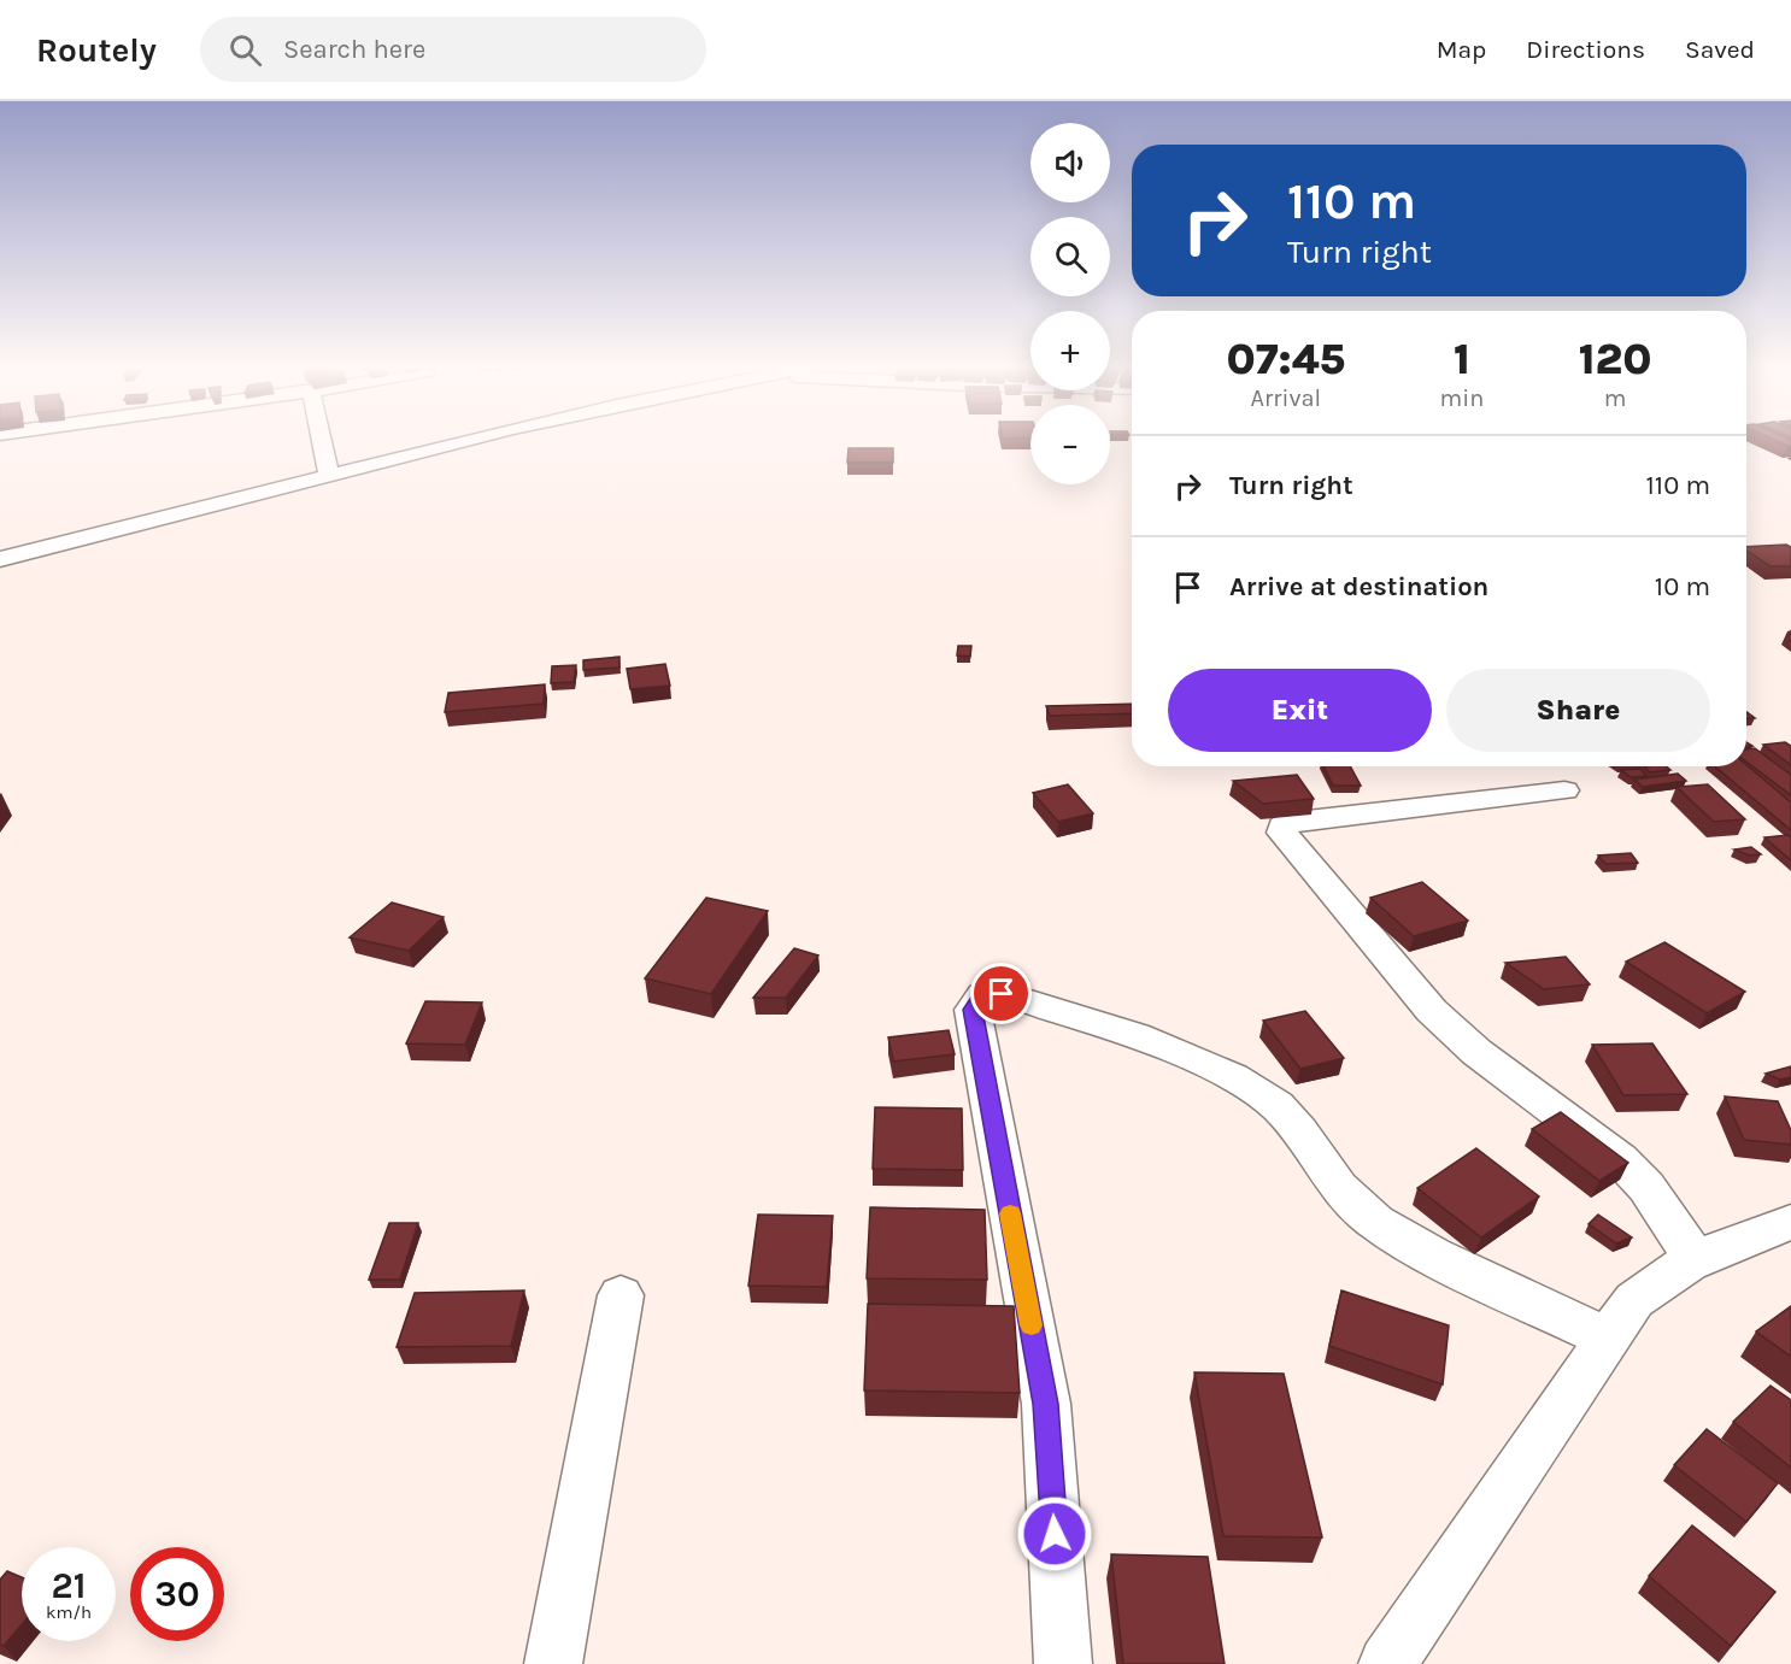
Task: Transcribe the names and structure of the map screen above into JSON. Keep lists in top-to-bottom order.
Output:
{
  "page": {
    "header": "Routely",
    "search": "Search here",
    "nav": ["Map", "Directions", "Saved"],
    "map_buttons": ["+", "−"],
    "turn": ["110 m", "Turn right"],
    "eta": [
      "07:45",
      "Arrival",
      "1",
      "min",
      "120",
      "m"
    ],
    "list": [
      {
        "name": "Turn right",
        "value": "110 m"
      },
      {
        "name": "Arrive at destination",
        "value": "10 m"
      }
    ],
    "buttons": ["Exit", "Share"],
    "speed": "21 km/h",
    "limit": "30"
  }
}
